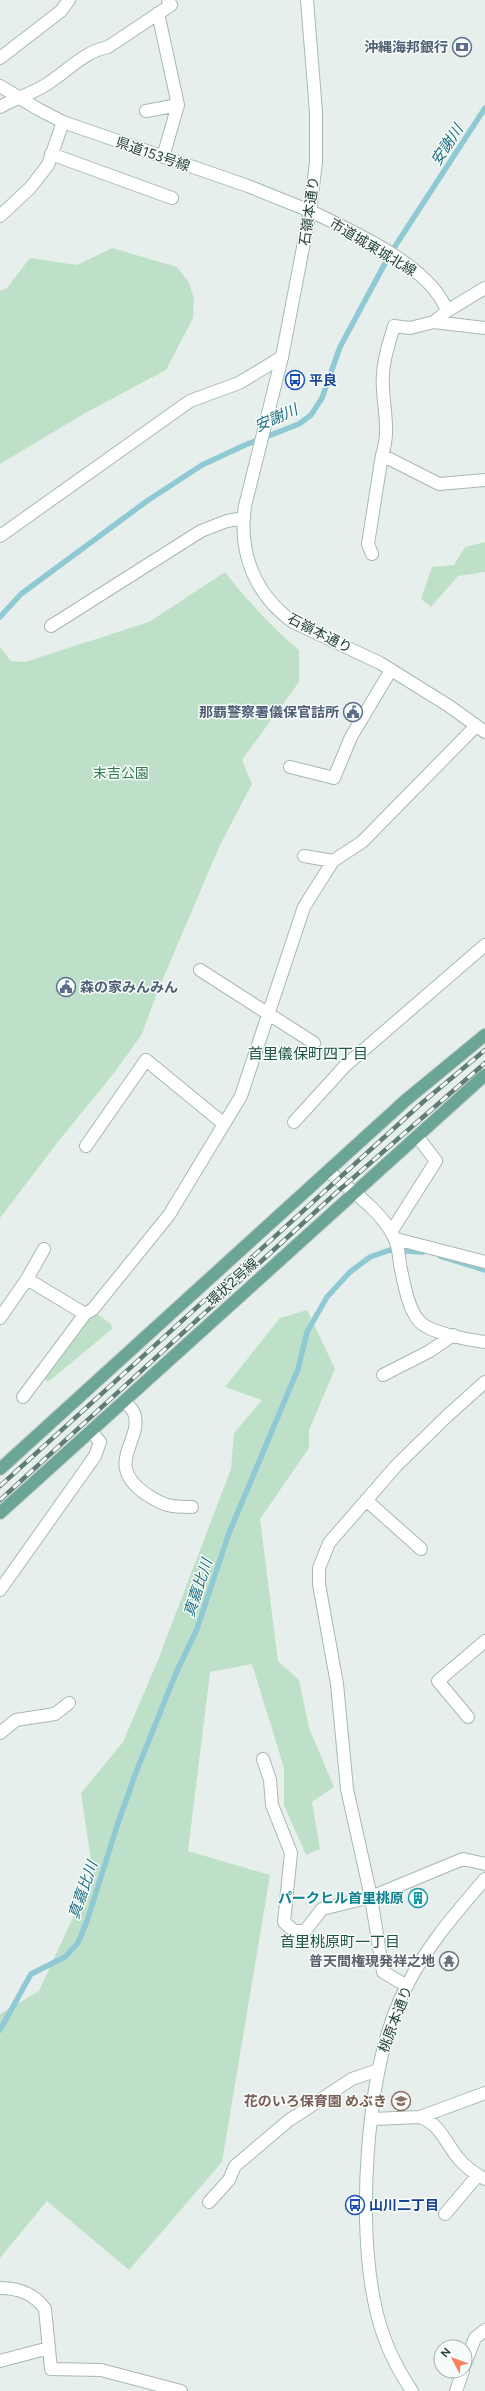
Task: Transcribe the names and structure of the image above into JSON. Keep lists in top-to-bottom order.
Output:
{
  "streets": {
    "main road": ["環状2号線"],
    "street": [
      "県道153号線",
      "石嶺本通り",
      "市道城東城北線",
      "桃原本通り"
    ]
  },
  "crossings": [
    ["県道153号線", "石嶺本通り"],
    ["県道153号線", "市道城東城北線"],
    ["石嶺本通り", "市道城東城北線"]
  ],
  "districts": ["首里儀保町四丁目", "首里桃原町一丁目"],
  "water": ["安謝川", "真嘉比川"],
  "parks": ["末吉公園"],
  "places": {
    "bank": ["沖縄海邦銀行"],
    "bus stop": ["平良", "山川二丁目"],
    "public building": ["那覇警察署儀保官詰所", "森の家みんみん"],
    "building": ["パークヒル首里桃原"],
    "temple": ["普天間権現発祥之地"],
    "school or university": ["花のいろ保育園 めぶき"]
  },
  "north": "top left"
}
